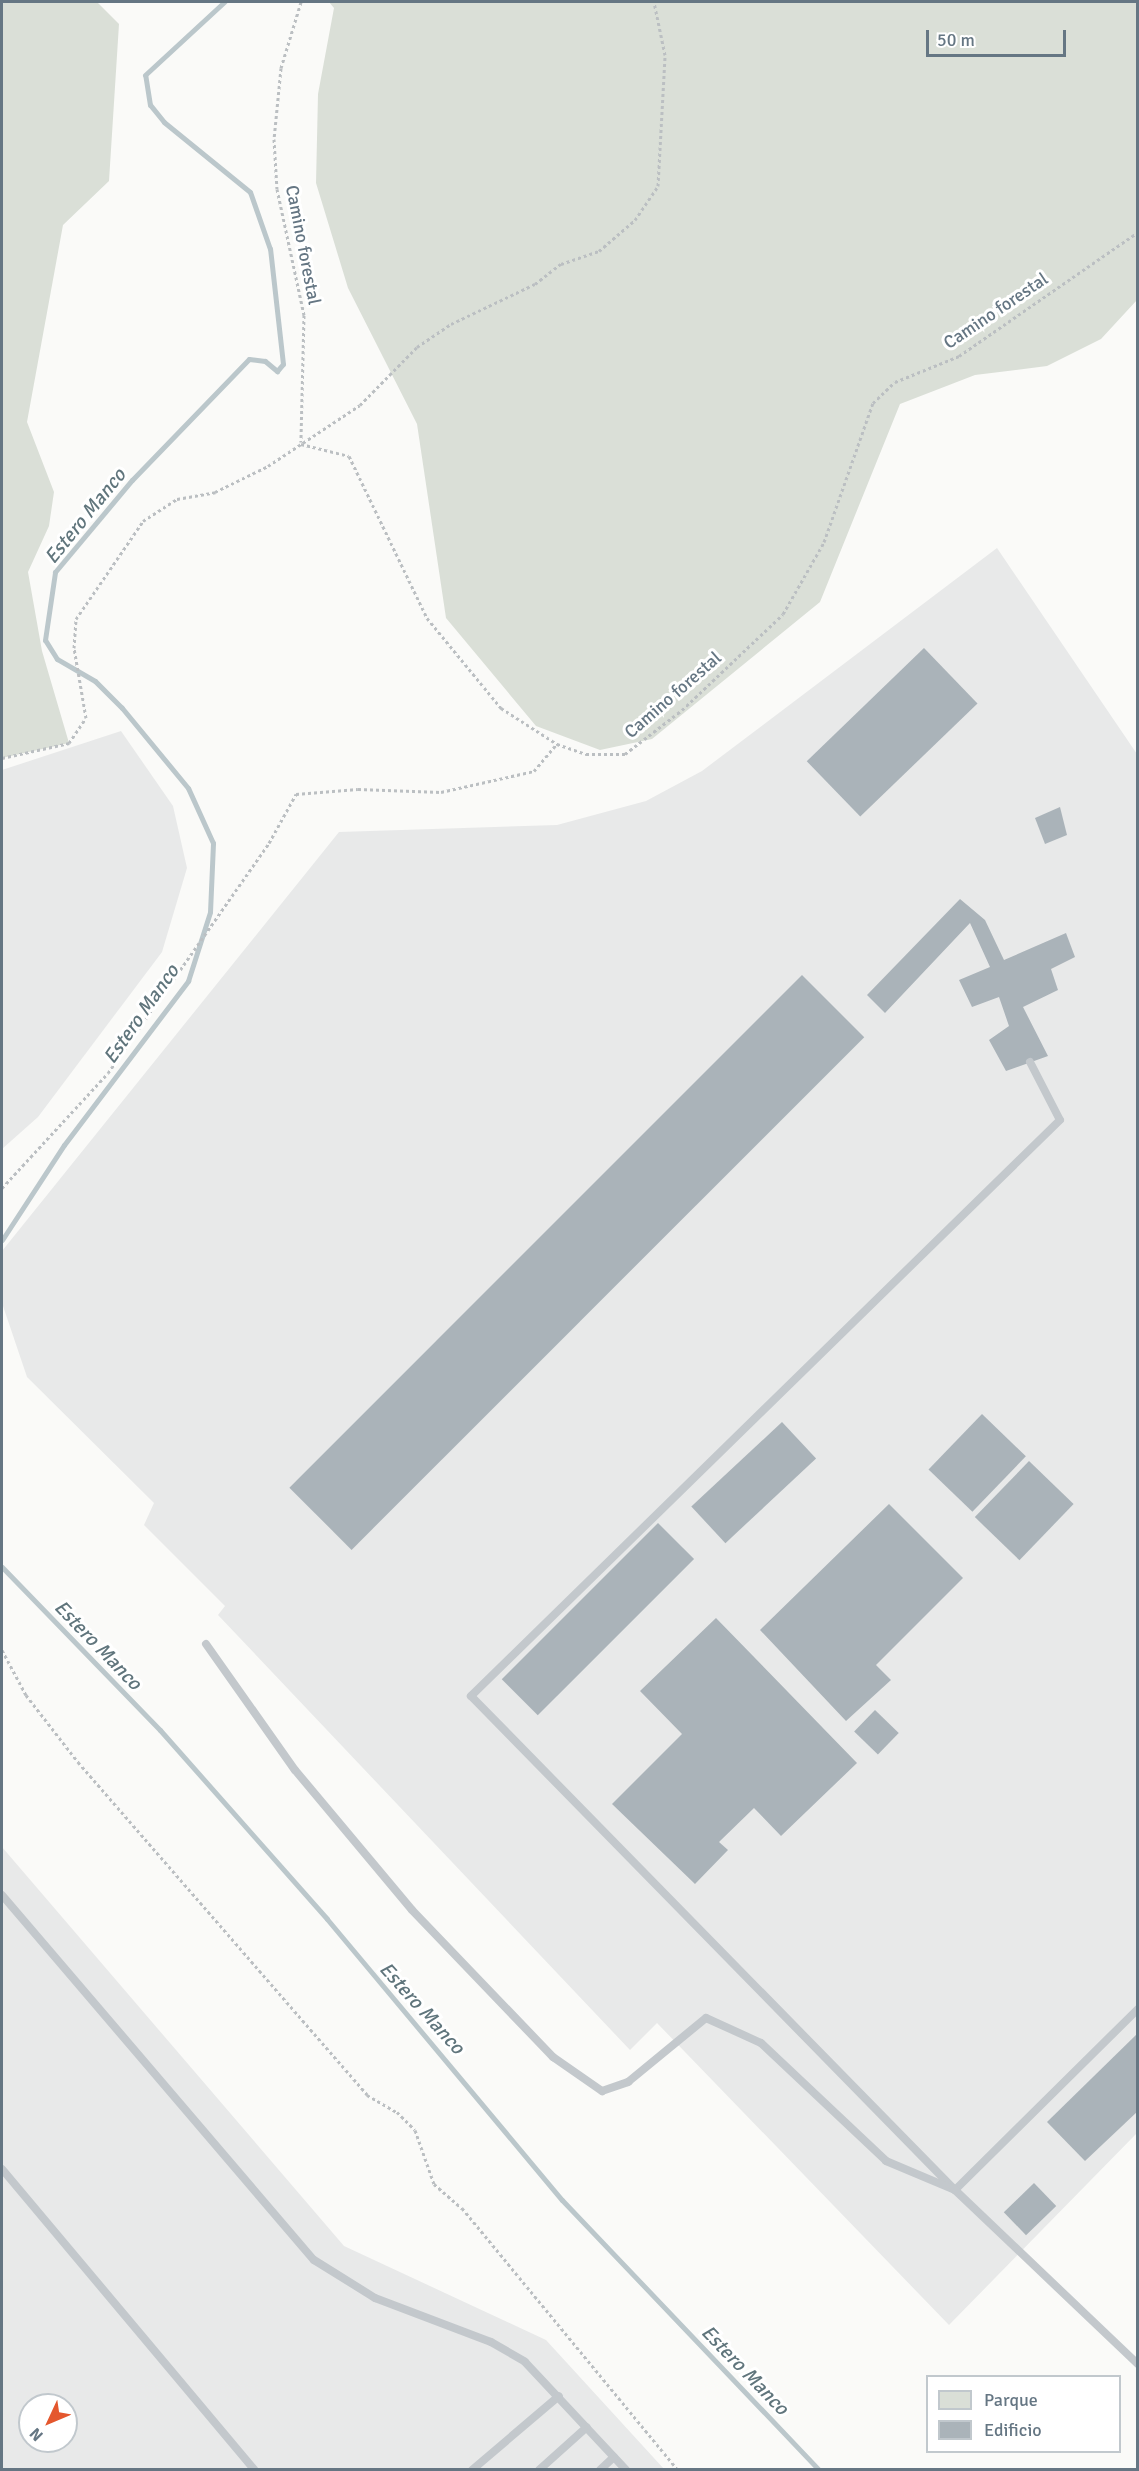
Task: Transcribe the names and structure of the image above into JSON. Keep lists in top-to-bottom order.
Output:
{
  "streets": {
    "path": ["Camino forestal"]
  },
  "water": ["Estero Manco"],
  "legend": ["Parque", "Edificio"],
  "scale_bar": "50 m",
  "north": "bottom left"
}
